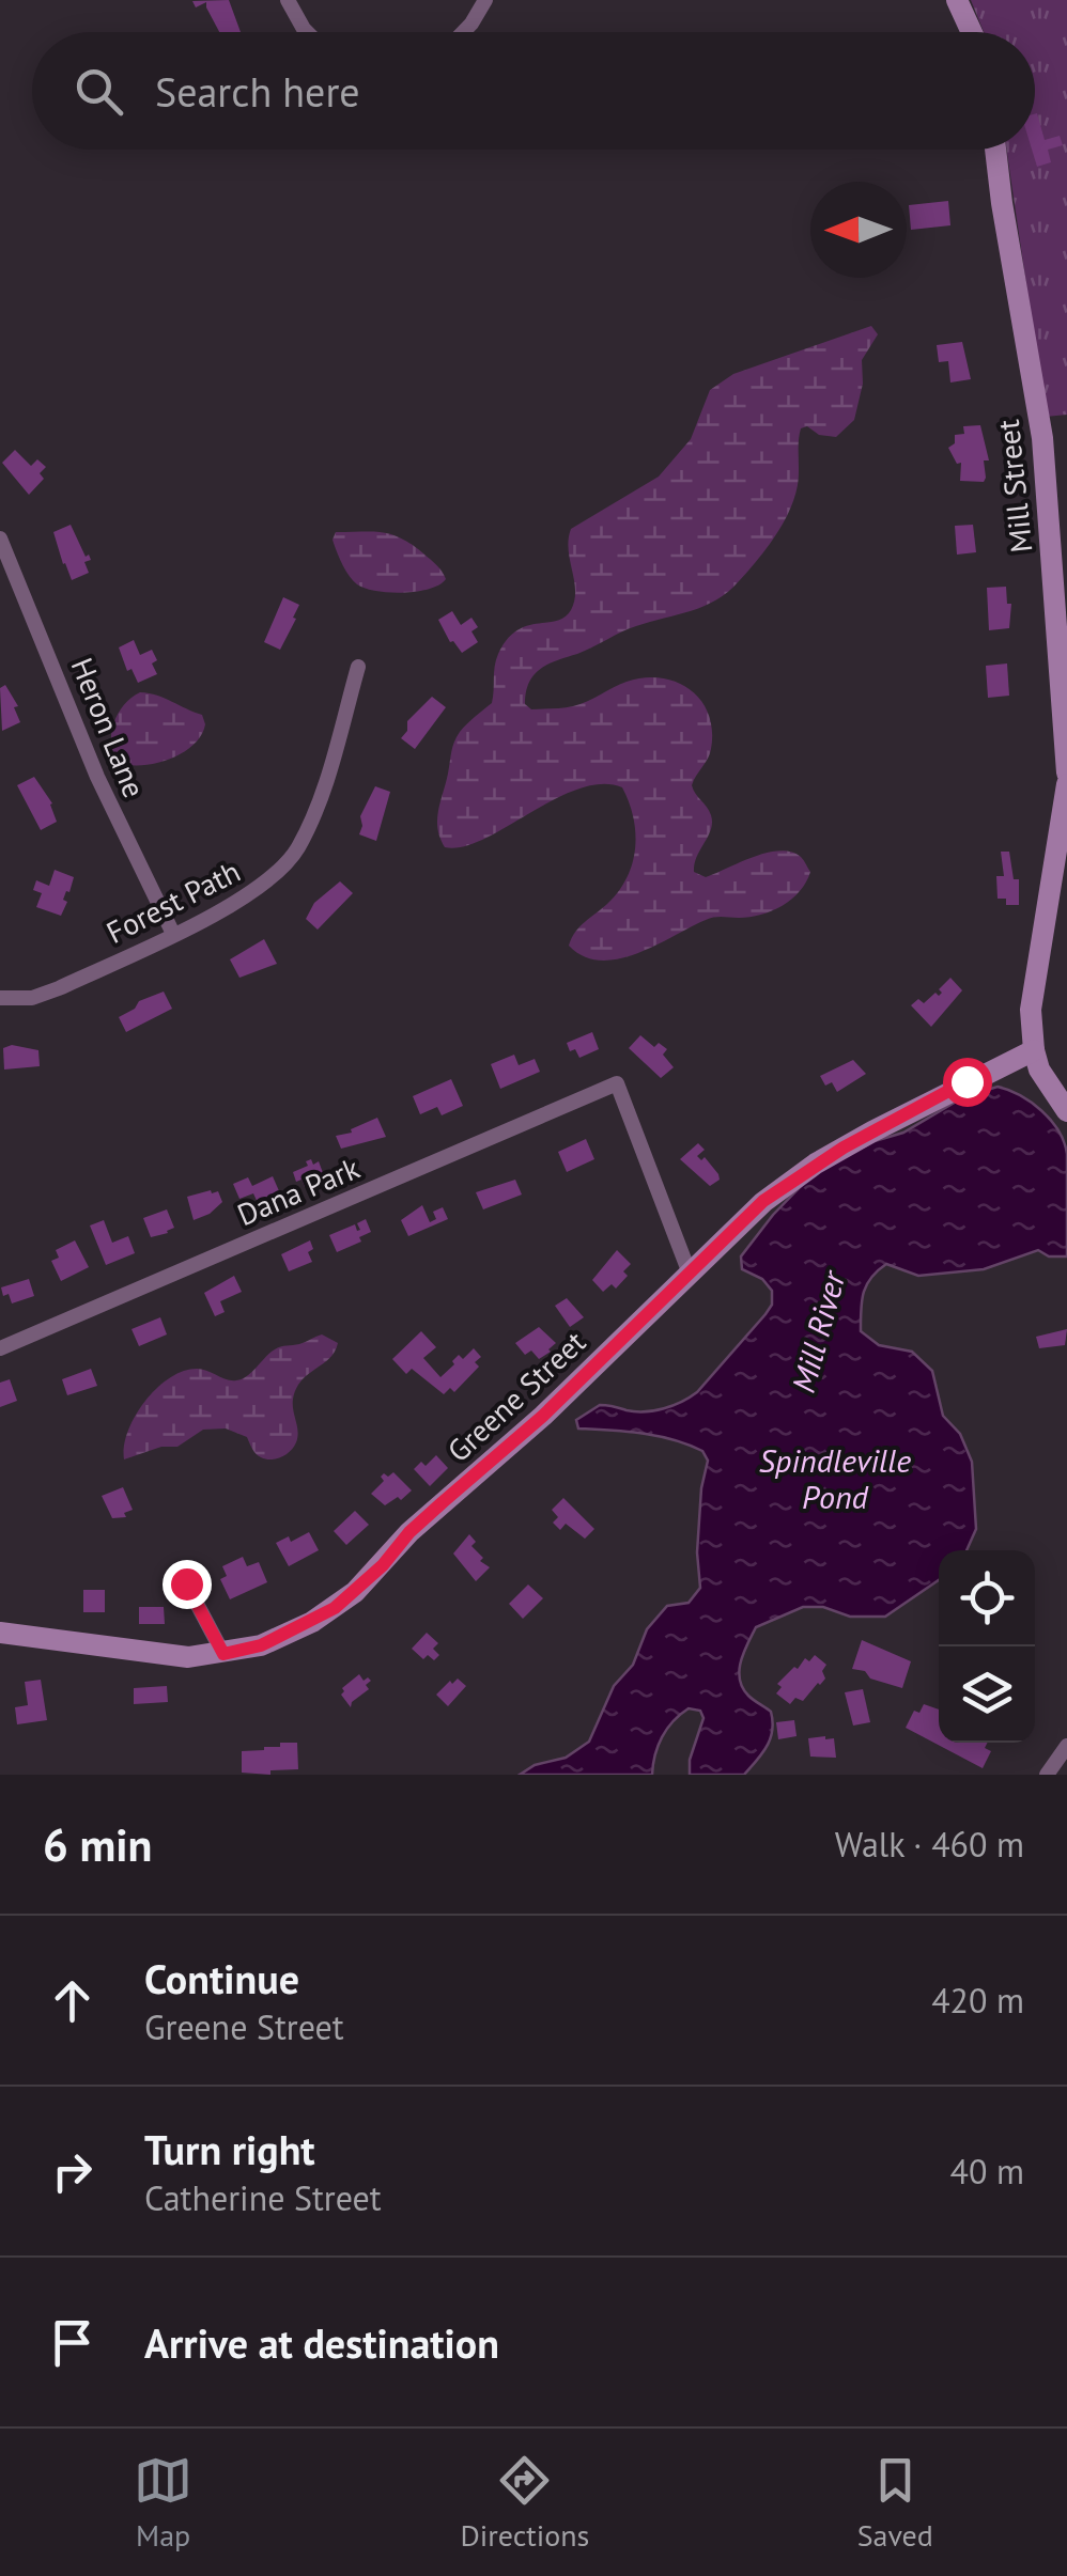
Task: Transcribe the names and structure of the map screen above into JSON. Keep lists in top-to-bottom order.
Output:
{
  "streets": {
    "street": [
      "Mill Street",
      "Heron Lane",
      "Forest Path",
      "Dana Park",
      "Greene Street"
    ]
  },
  "crossings": [
    ["Heron Lane", "Forest Path"],
    ["Dana Park", "Greene Street"]
  ],
  "water": ["Mill River", "Spindleville Pond"],
  "north": "left",
  "page": {
    "search": "Search here",
    "heading": ["6 min", "Walk · 460 m"],
    "list": [
      ["Continue", "Greene Street", "420 m"],
      ["Turn right", "Catherine Street", "40 m"],
      "Arrive at destination"
    ],
    "nav": ["Map", "Directions", "Saved"]
  }
}
